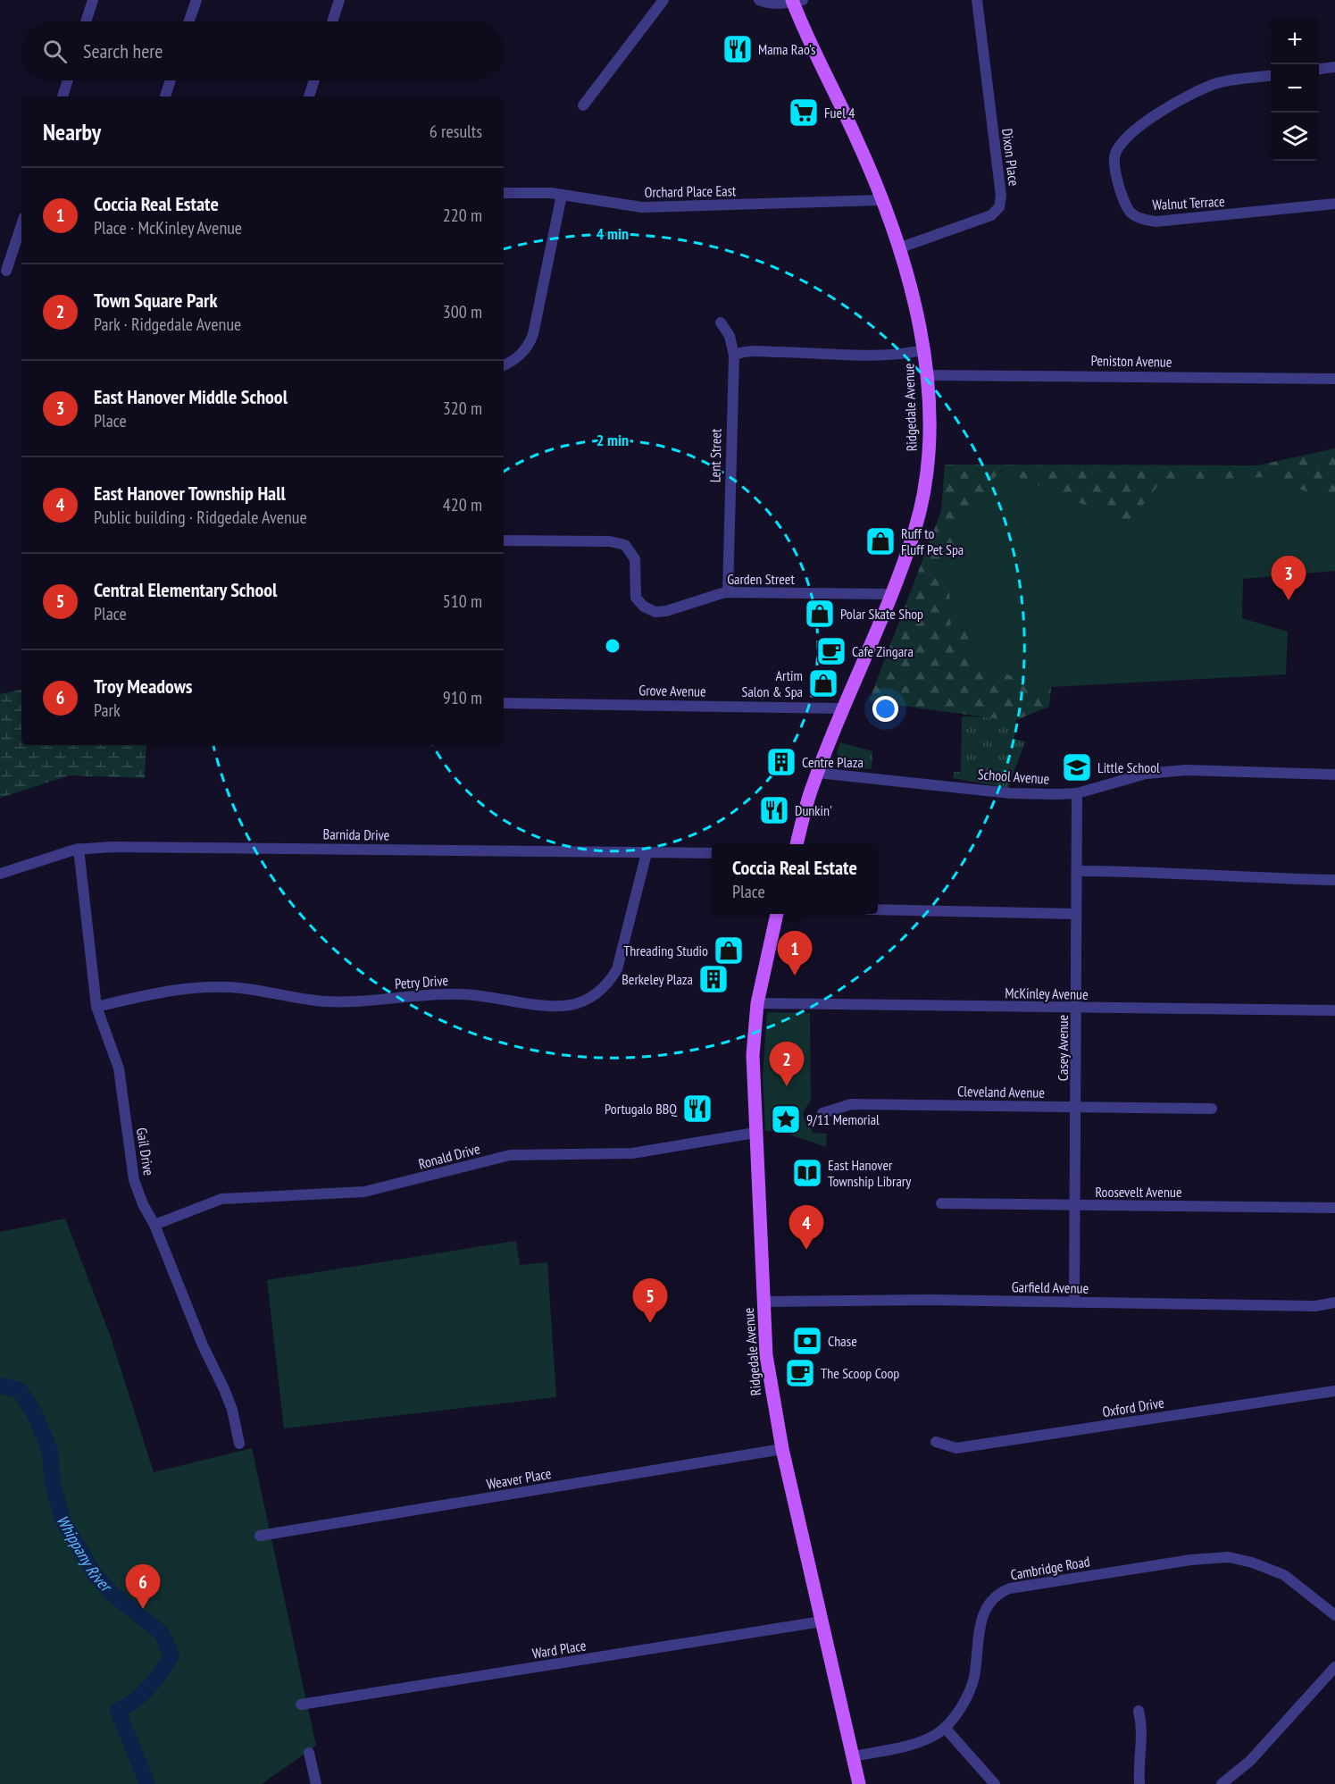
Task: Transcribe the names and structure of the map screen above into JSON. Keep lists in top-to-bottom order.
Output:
{
  "streets": {
    "main road": ["Ridgedale Avenue"],
    "street": [
      "Dixon Place",
      "Orchard Place East",
      "Walnut Terrace",
      "Peniston Avenue",
      "Lent Street",
      "Garden Street",
      "Grove Avenue",
      "School Avenue",
      "Barnida Drive",
      "Petry Drive",
      "McKinley Avenue",
      "Casey Avenue",
      "Cleveland Avenue",
      "Gail Drive",
      "Ronald Drive",
      "Roosevelt Avenue",
      "Garfield Avenue",
      "Oxford Drive",
      "Weaver Place",
      "Cambridge Road",
      "Ward Place"
    ]
  },
  "crossings": [
    ["Dixon Place", "Ridgedale Avenue"],
    ["Orchard Place East", "Ridgedale Avenue"],
    ["Peniston Avenue", "Ridgedale Avenue"],
    ["Ridgedale Avenue", "Garden Street"],
    ["Ridgedale Avenue", "Grove Avenue"],
    ["Ridgedale Avenue", "School Avenue"],
    ["Ridgedale Avenue", "McKinley Avenue"],
    ["Ridgedale Avenue", "Ronald Drive"],
    ["Ridgedale Avenue", "Garfield Avenue"],
    ["Ridgedale Avenue", "Weaver Place"],
    ["Ridgedale Avenue", "Cambridge Road"],
    ["Ridgedale Avenue", "Ward Place"],
    ["Lent Street", "Garden Street"],
    ["School Avenue", "Casey Avenue"],
    ["Barnida Drive", "Petry Drive"],
    ["Barnida Drive", "Gail Drive"],
    ["Petry Drive", "Gail Drive"],
    ["McKinley Avenue", "Casey Avenue"],
    ["Casey Avenue", "Cleveland Avenue"],
    ["Casey Avenue", "Roosevelt Avenue"],
    ["Casey Avenue", "Garfield Avenue"],
    ["Gail Drive", "Ronald Drive"]
  ],
  "water": ["Whippany River"],
  "places": {
    "restaurant": ["Mama Rao's", "Dunkin'", "Portugalo BBQ"],
    "supermarket": ["Fuel 4"],
    "shop": [
      "Ruff to Fluff Pet Spa",
      "Polar Skate Shop",
      "Artim Salon & Spa",
      "Threading Studio"
    ],
    "cafe": ["Cafe Zingara", "The Scoop Coop"],
    "building": ["Centre Plaza", "Berkeley Plaza"],
    "school or university": ["Little School"],
    "place": ["9/11 Memorial"],
    "library": ["East Hanover Township Library"],
    "bank": ["Chase"]
  },
  "page": {
    "map_buttons": ["+", "−"],
    "search": "Search here",
    "heading": ["Nearby", "6 results"],
    "list": [
      {
        "mark": "1",
        "name": "Coccia Real Estate",
        "note": "Place · McKinley Avenue",
        "value": "220 m"
      },
      {
        "mark": "2",
        "name": "Town Square Park",
        "note": "Park · Ridgedale Avenue",
        "value": "300 m"
      },
      {
        "mark": "3",
        "name": "East Hanover Middle School",
        "note": "Place",
        "value": "320 m"
      },
      {
        "mark": "4",
        "name": "East Hanover Township Hall",
        "note": "Public building · Ridgedale Avenue",
        "value": "420 m"
      },
      {
        "mark": "5",
        "name": "Central Elementary School",
        "note": "Place",
        "value": "510 m"
      },
      {
        "mark": "6",
        "name": "Troy Meadows",
        "note": "Park",
        "value": "910 m"
      }
    ],
    "pins": [
      "3",
      "1",
      "2",
      "4",
      "5",
      "6"
    ],
    "popup": ["Coccia Real Estate", "Place"]
  },
  "rings": ["4 min", "2 min"]
}
